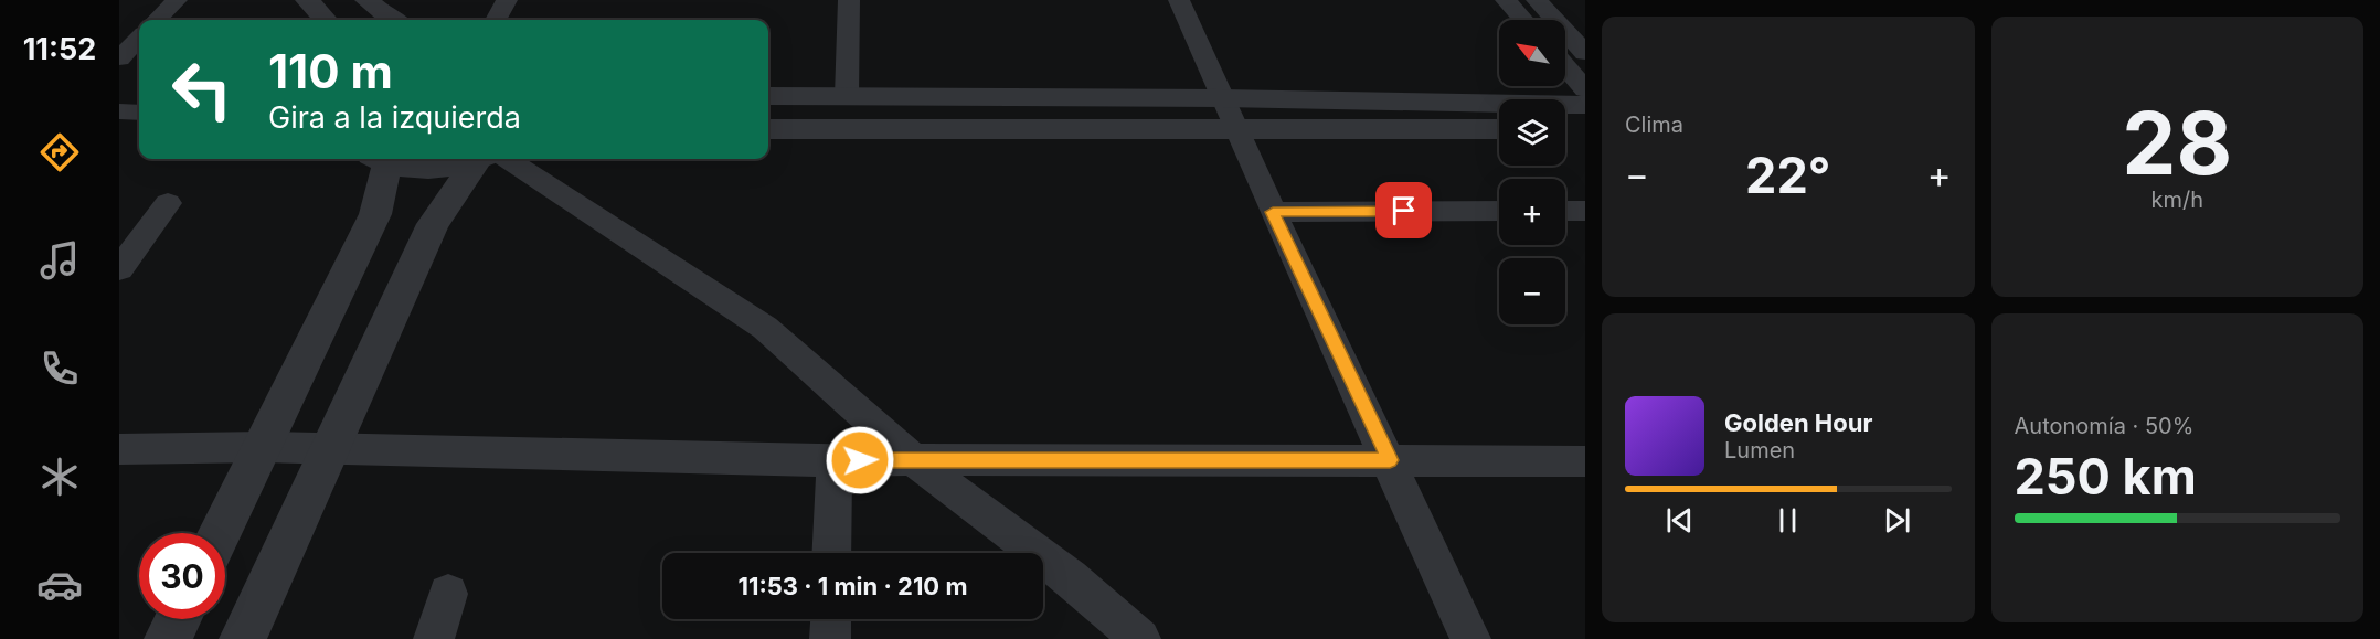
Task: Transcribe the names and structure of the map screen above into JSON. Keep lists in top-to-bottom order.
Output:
{
  "north": "top left",
  "page": {
    "tabs": "11:52",
    "tile": [
      "Clima",
      ["28", "km/h"],
      ["Autonomía · 50%", "250 km"]
    ],
    "map_buttons": ["+", "−"],
    "turn": ["110 m", "Gira a la izquierda"],
    "heat": ["−", "22°", "+"],
    "song": ["Golden Hour", "Lumen"],
    "limit": "30",
    "trip": "11:53 · 1 min · 210 m"
  }
}
